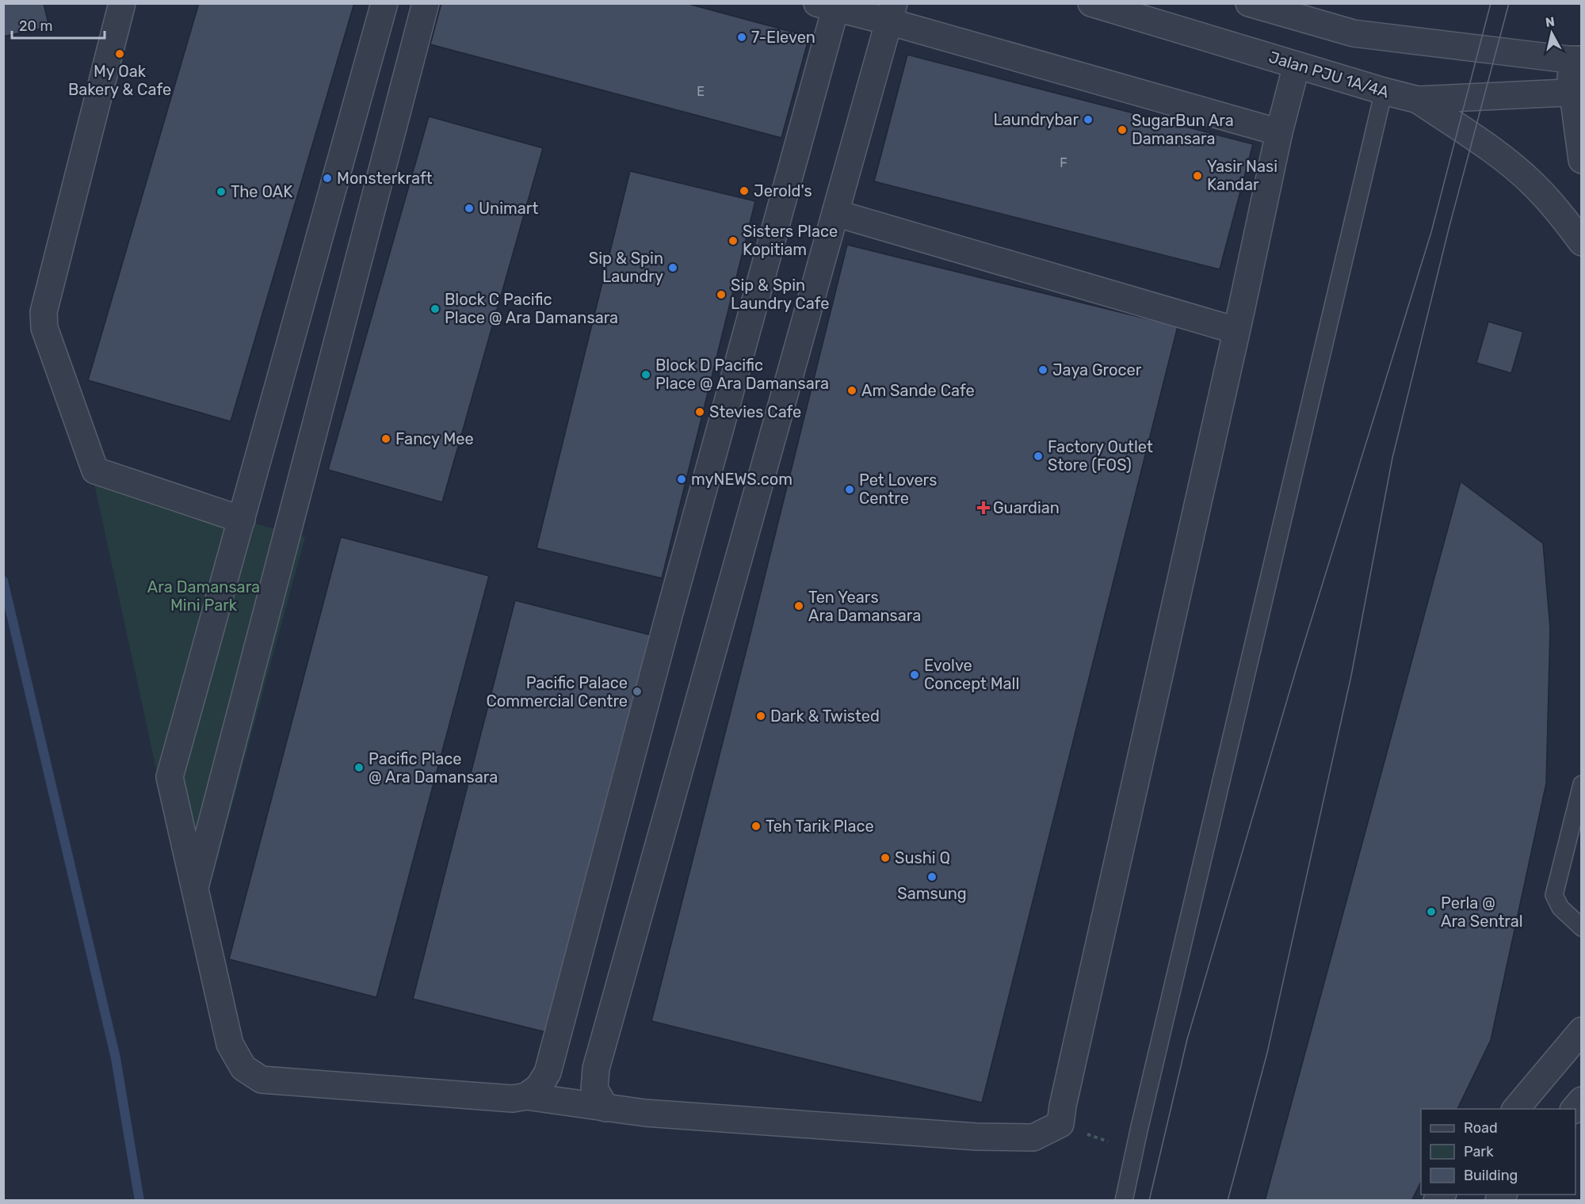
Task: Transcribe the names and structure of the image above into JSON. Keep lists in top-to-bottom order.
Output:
{
  "streets": {
    "street": ["Jalan PJU 1A/4A"]
  },
  "parks": ["Ara Damansara Mini Park"],
  "places": {
    "other": [
      "7-Eleven",
      "My Oak Bakery & Cafe",
      "Laundrybar",
      "SugarBun Ara Damansara",
      "Yasir Nasi Kandar",
      "Monsterkraft",
      "Jerold's",
      "The OAK",
      "Unimart",
      "Sisters Place Kopitiam",
      "Sip & Spin Laundry",
      "Sip & Spin Laundry Cafe",
      "Block C Pacific Place @ Ara Damansara",
      "Jaya Grocer",
      "Block D Pacific Place @ Ara Damansara",
      "Am Sande Cafe",
      "Stevies Cafe",
      "Fancy Mee",
      "Factory Outlet Store (FOS)",
      "myNEWS.com",
      "Pet Lovers Centre",
      "Ten Years Ara Damansara",
      "Evolve Concept Mall",
      "Pacific Palace Commercial Centre",
      "Dark & Twisted",
      "Pacific Place @ Ara Damansara",
      "Teh Tarik Place",
      "Sushi Q",
      "Samsung",
      "Perla @ Ara Sentral"
    ],
    "health": ["Guardian"]
  },
  "house_numbers": ["E", "F"],
  "legend": ["Road", "Park", "Building"],
  "scale_bar": "20 m",
  "north": "top"
}
